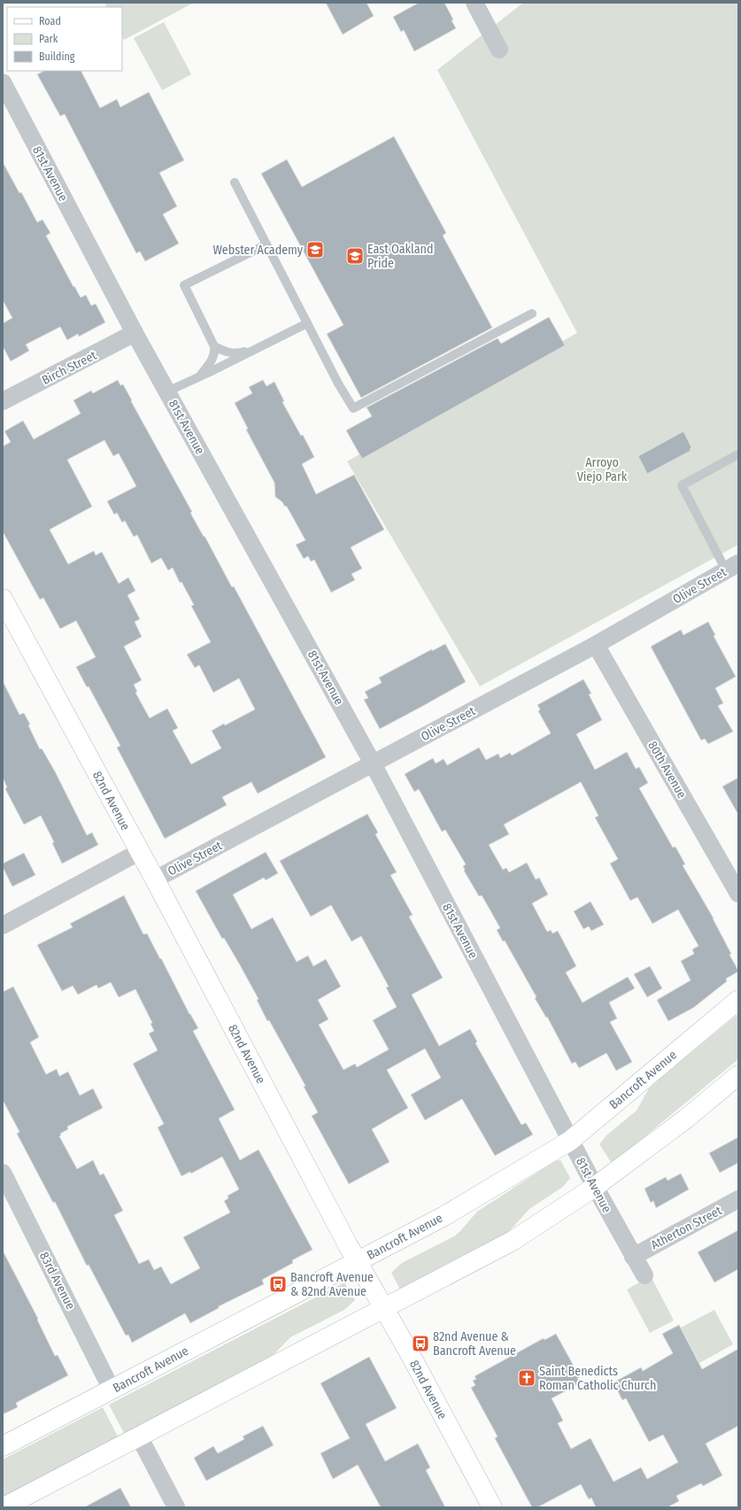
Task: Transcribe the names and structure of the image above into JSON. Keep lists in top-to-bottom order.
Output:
{
  "streets": {
    "main road": ["82nd Avenue", "Bancroft Avenue"],
    "street": [
      "81st Avenue",
      "Birch Street",
      "Olive Street",
      "80th Avenue",
      "Atherton Street",
      "83rd Avenue"
    ]
  },
  "crossings": [
    ["81st Avenue", "Birch Street"],
    ["81st Avenue", "Olive Street"],
    ["81st Avenue", "Bancroft Avenue"],
    ["81st Avenue", "Atherton Street"],
    ["Olive Street", "80th Avenue"],
    ["Olive Street", "82nd Avenue"],
    ["82nd Avenue", "Bancroft Avenue"],
    ["Bancroft Avenue", "83rd Avenue"]
  ],
  "parks": ["Arroyo Viejo Park"],
  "places": {
    "school or university": ["Webster Academy", "East Oakland Pride"],
    "bus stop": ["Bancroft Avenue & 82nd Avenue", "82nd Avenue & Bancroft Avenue"],
    "church": ["Saint Benedicts Roman Catholic Church"]
  },
  "legend": ["Road", "Park", "Building"]
}
